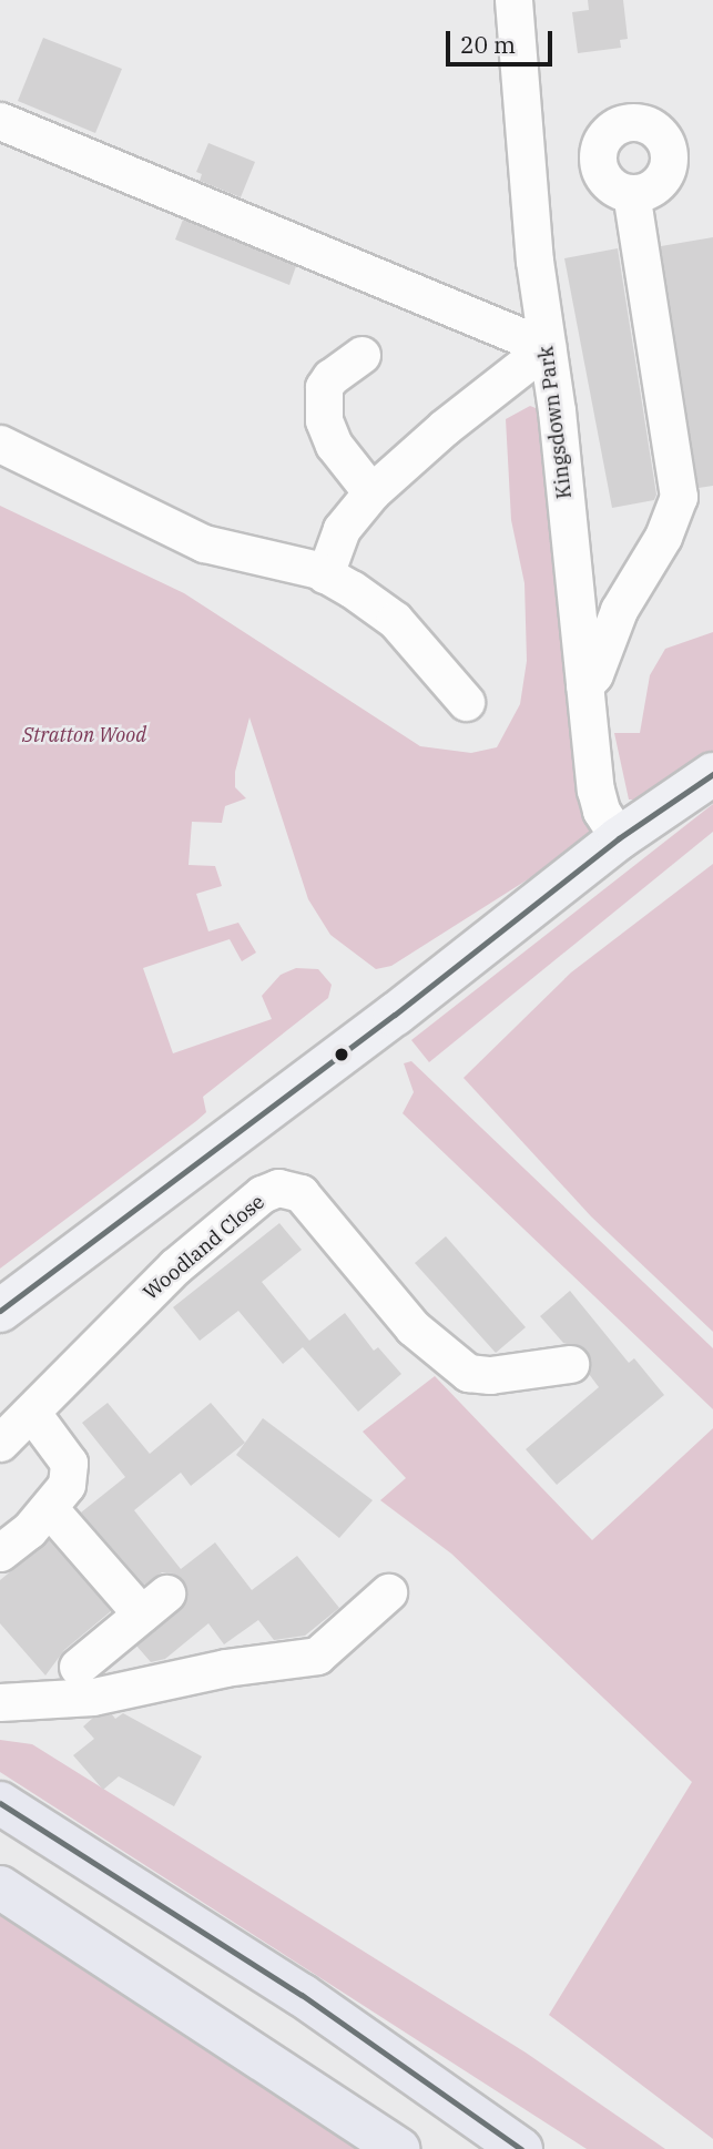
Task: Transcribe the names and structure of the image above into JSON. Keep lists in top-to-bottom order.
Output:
{
  "streets": {
    "street": ["Kingsdown Park", "Woodland Close"]
  },
  "parks": ["Stratton Wood"],
  "scale_bar": "20 m"
}
